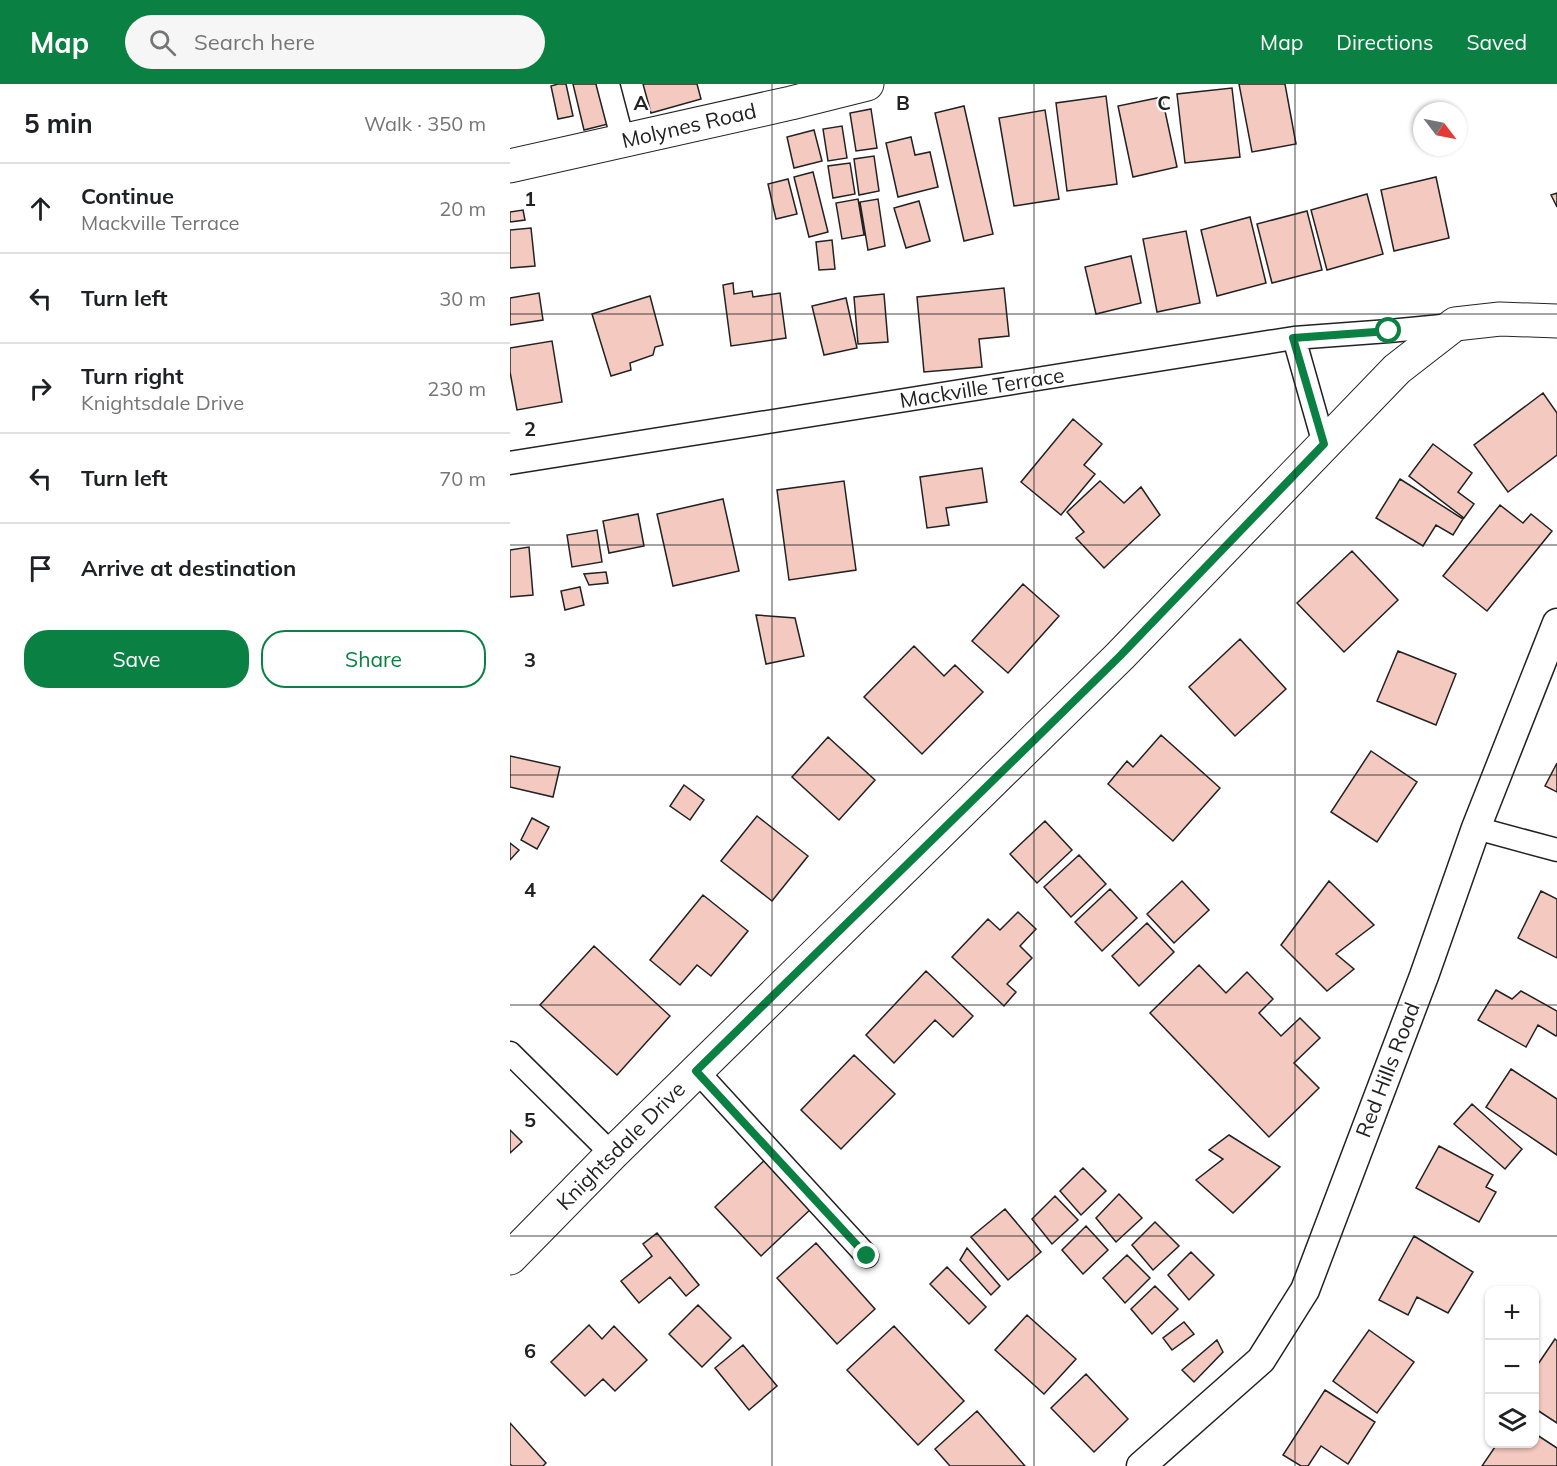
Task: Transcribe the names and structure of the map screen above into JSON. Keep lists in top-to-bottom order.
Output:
{
  "streets": {
    "main road": ["Molynes Road", "Knightsdale Drive"],
    "street": ["Mackville Terrace", "Red Hills Road"]
  },
  "crossings": [
    ["Mackville Terrace", "Knightsdale Drive"]
  ],
  "north": "bottom right",
  "page": {
    "header": "Map",
    "search": "Search here",
    "nav": ["Map", "Directions", "Saved"],
    "heading": ["5 min", "Walk · 350 m"],
    "list": [
      ["Continue", "Mackville Terrace", "20 m"],
      ["Turn left", "30 m"],
      ["Turn right", "Knightsdale Drive", "230 m"],
      ["Turn left", "70 m"],
      "Arrive at destination"
    ],
    "buttons": ["Save", "Share"],
    "map_buttons": ["+", "−"]
  },
  "grid": {
    "columns": ["A", "B", "C"],
    "rows": [
      "1",
      "2",
      "3",
      "4",
      "5",
      "6"
    ]
  }
}
